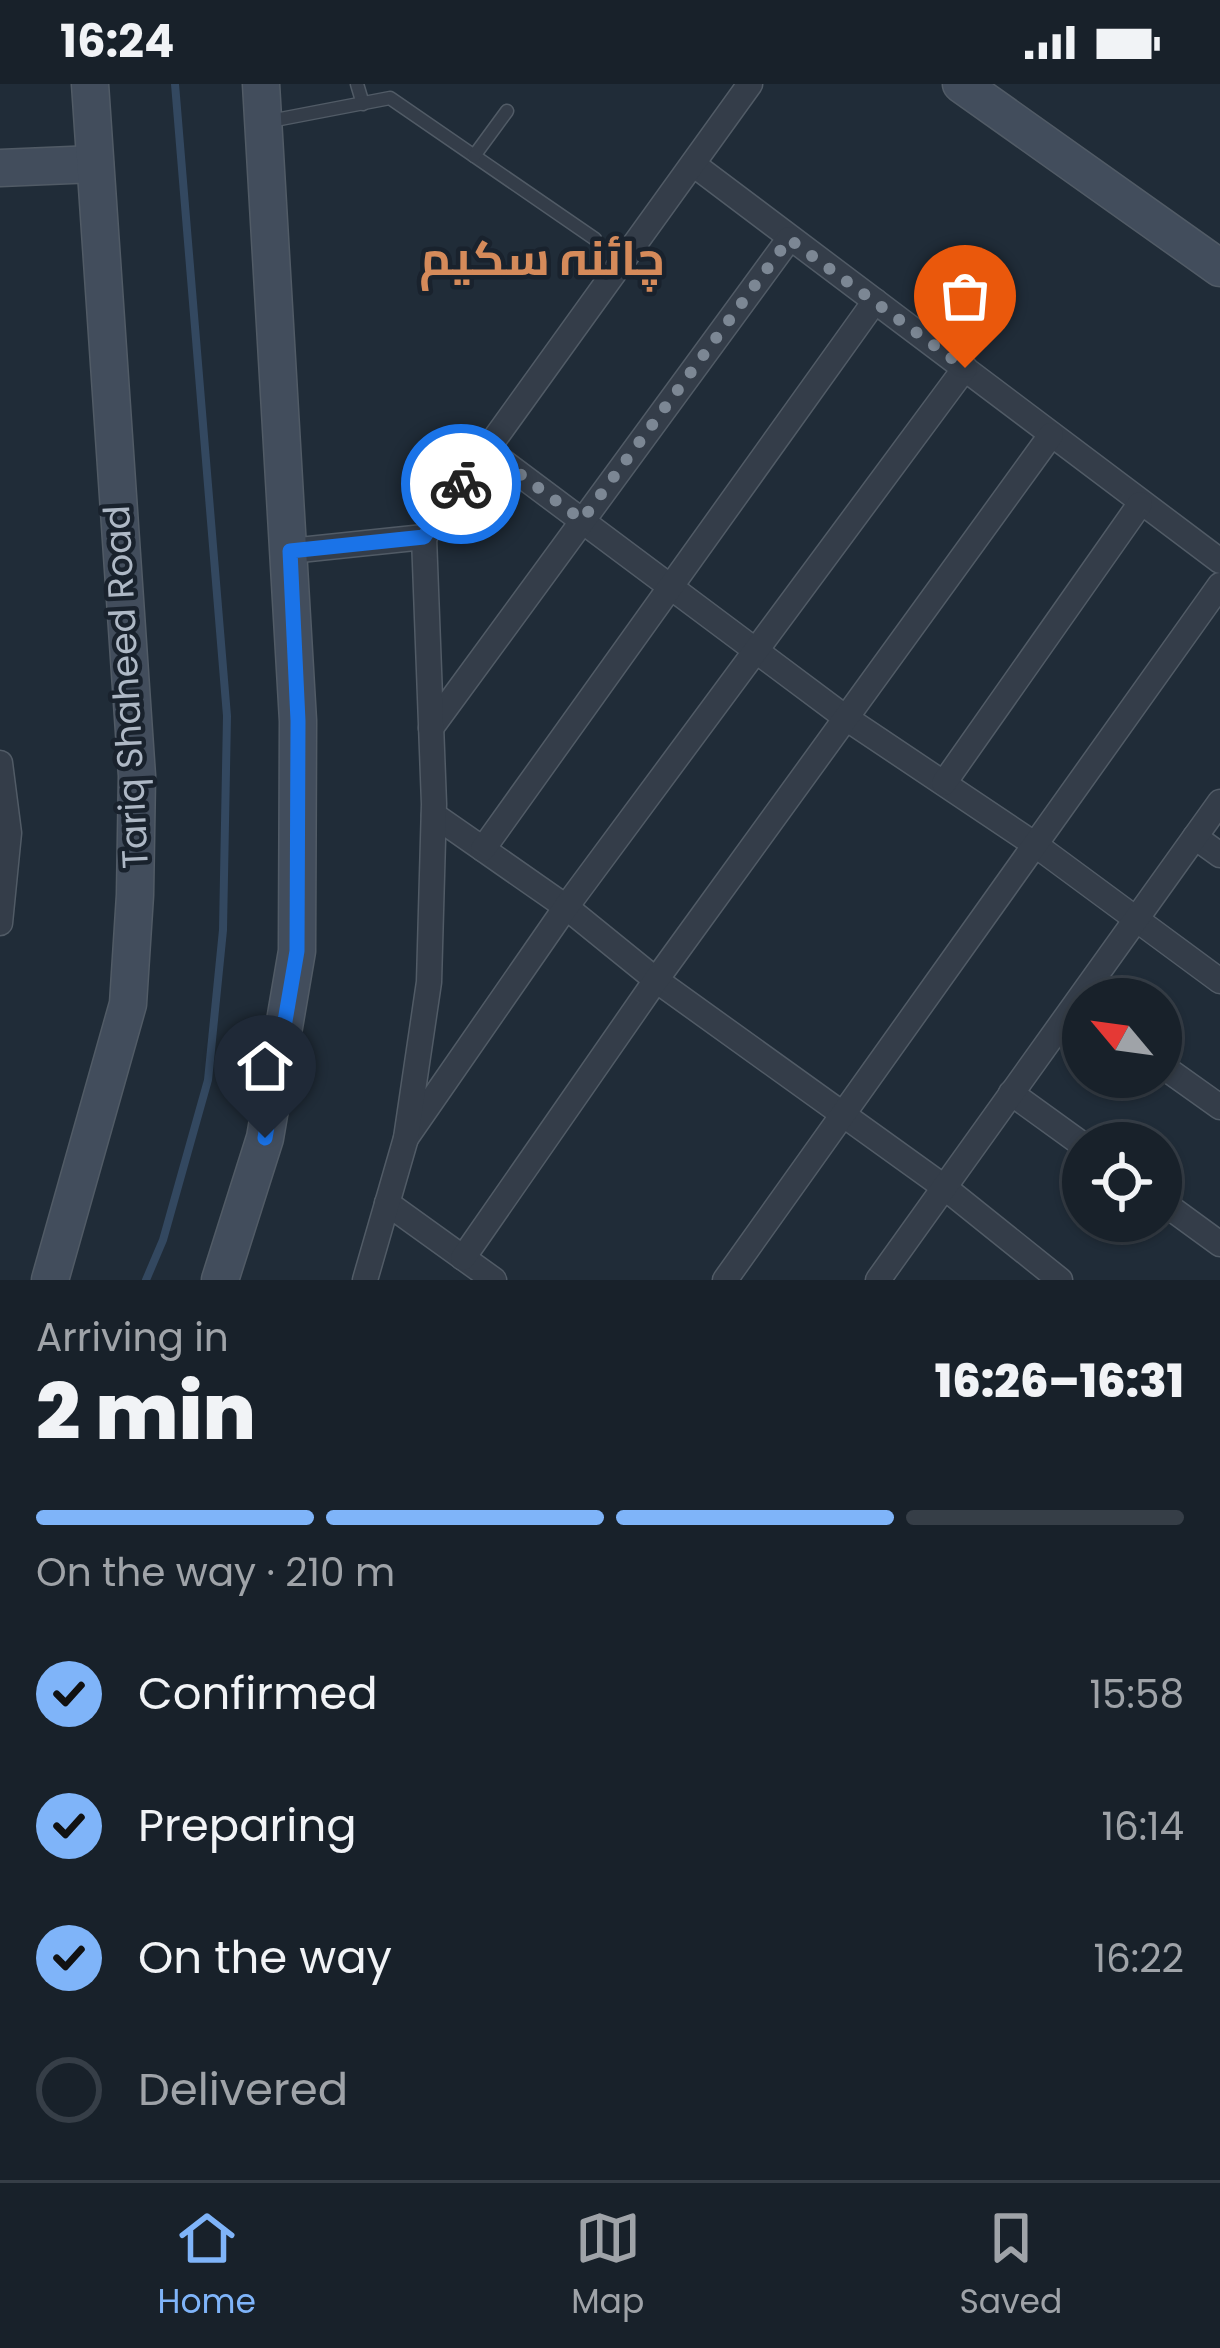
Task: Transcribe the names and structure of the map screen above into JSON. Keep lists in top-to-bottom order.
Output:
{
  "streets": {
    "main road": ["Tariq Shaheed Road"]
  },
  "districts": ["چائنہ سکیم"],
  "north": "top left",
  "page": {
    "status": "16:24",
    "heading": ["2 min", "Arriving in", "16:26–16:31"],
    "bar": "On the way · 210 m",
    "list": [
      ["Confirmed", "15:58"],
      ["Preparing", "16:14"],
      ["On the way", "16:22"],
      "Delivered"
    ],
    "tabs": ["Home", "Map", "Saved"]
  }
}
